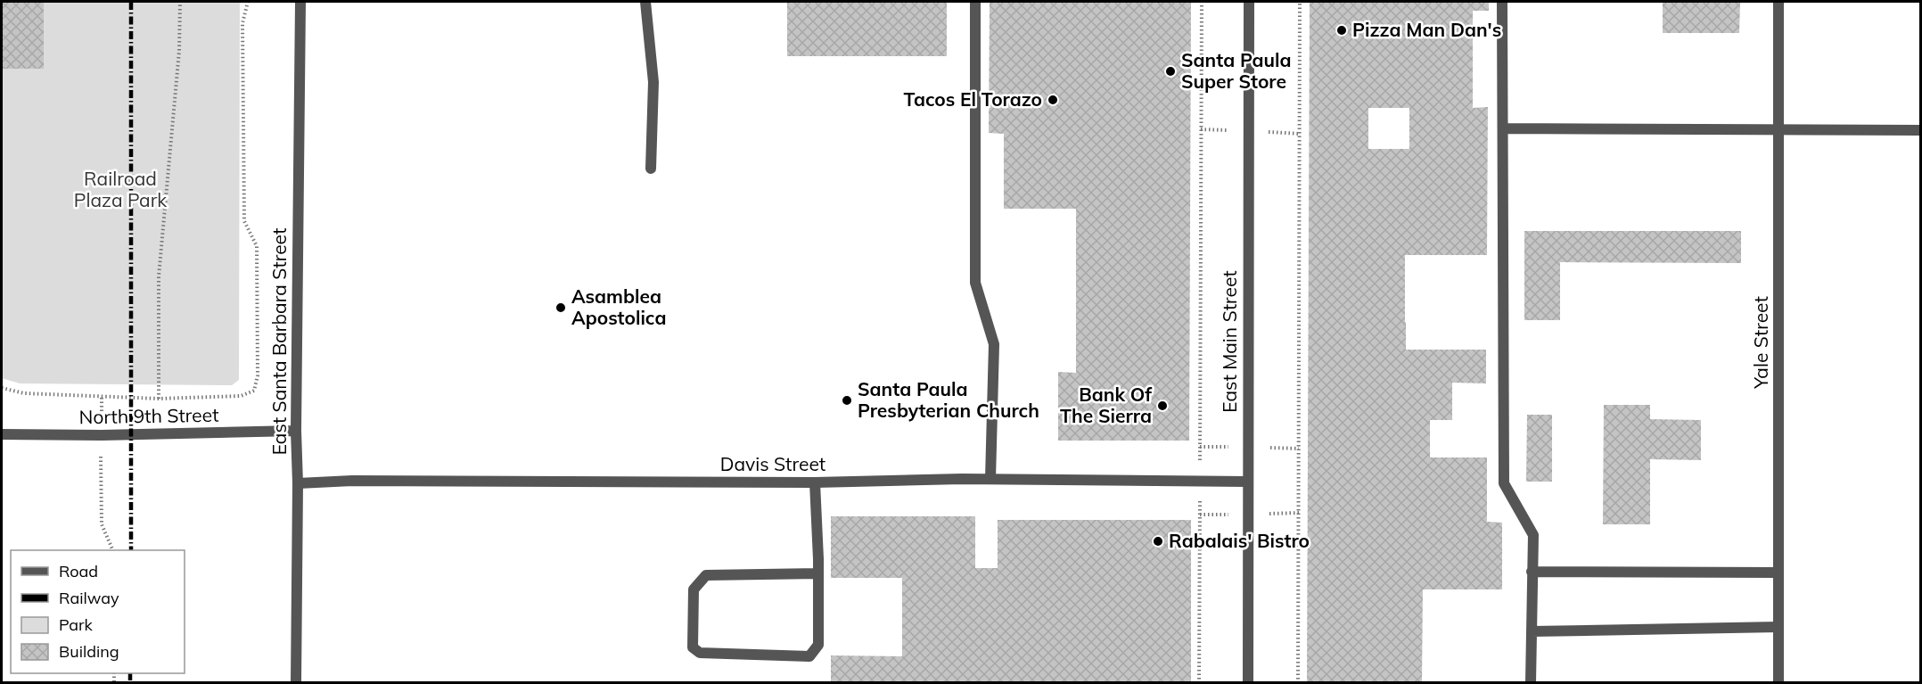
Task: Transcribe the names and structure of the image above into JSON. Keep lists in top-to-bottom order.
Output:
{
  "streets": {
    "street": [
      "East Santa Barbara Street",
      "East Main Street",
      "Yale Street",
      "North 9th Street",
      "Davis Street"
    ]
  },
  "crossings": [
    ["East Santa Barbara Street", "North 9th Street"],
    ["East Santa Barbara Street", "Davis Street"],
    ["East Main Street", "Davis Street"]
  ],
  "parks": ["Railroad Plaza Park"],
  "places": [
    "Pizza Man Dan's",
    "Santa Paula Super Store",
    "Tacos El Torazo",
    "Asamblea Apostolica",
    "Santa Paula Presbyterian Church",
    "Bank Of The Sierra",
    "Rabalais' Bistro"
  ],
  "legend": [
    "Road",
    "Railway",
    "Park",
    "Building"
  ]
}
